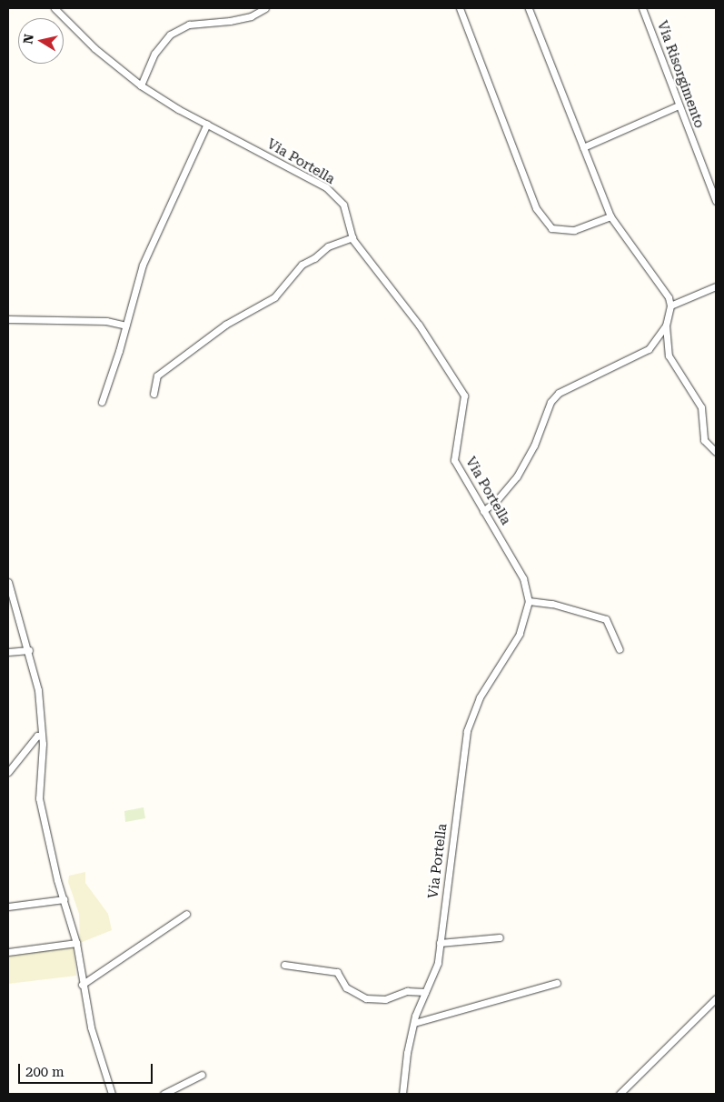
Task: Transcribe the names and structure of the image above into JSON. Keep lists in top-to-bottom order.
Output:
{
  "streets": {
    "street": ["Via Risorgimento", "Via Portella"]
  },
  "scale_bar": "200 m",
  "north": "left"
}
